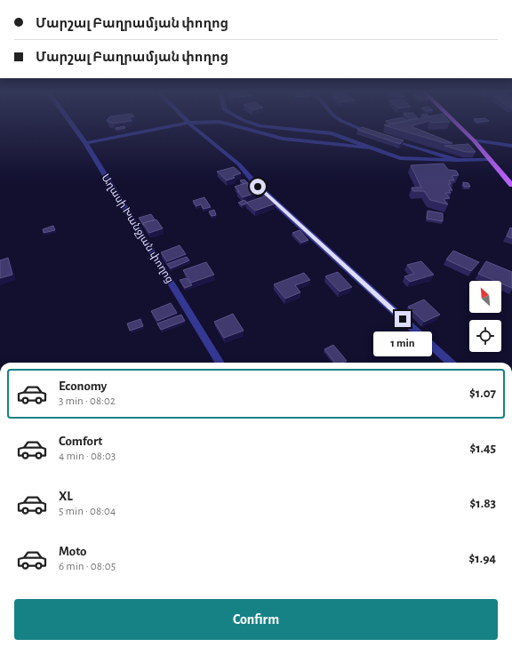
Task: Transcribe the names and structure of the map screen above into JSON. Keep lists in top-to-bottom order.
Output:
{
  "streets": {
    "street": ["Աղասի Խանջյան փողոց"]
  },
  "north": "top left",
  "page": {
    "banner": ["Մարշալ Բաղրամյան փողոց", "Մարշալ Բաղրամյան փողոց"],
    "bubble": "1 min",
    "list": [
      {
        "name": "Economy",
        "note": "3 min · 08:02",
        "value": "$1.07"
      },
      {
        "name": "Comfort",
        "note": "4 min · 08:03",
        "value": "$1.45"
      },
      {
        "name": "XL",
        "note": "5 min · 08:04",
        "value": "$1.83"
      },
      {
        "name": "Moto",
        "note": "6 min · 08:05",
        "value": "$1.94"
      }
    ],
    "buttons": "Confirm"
  }
}
